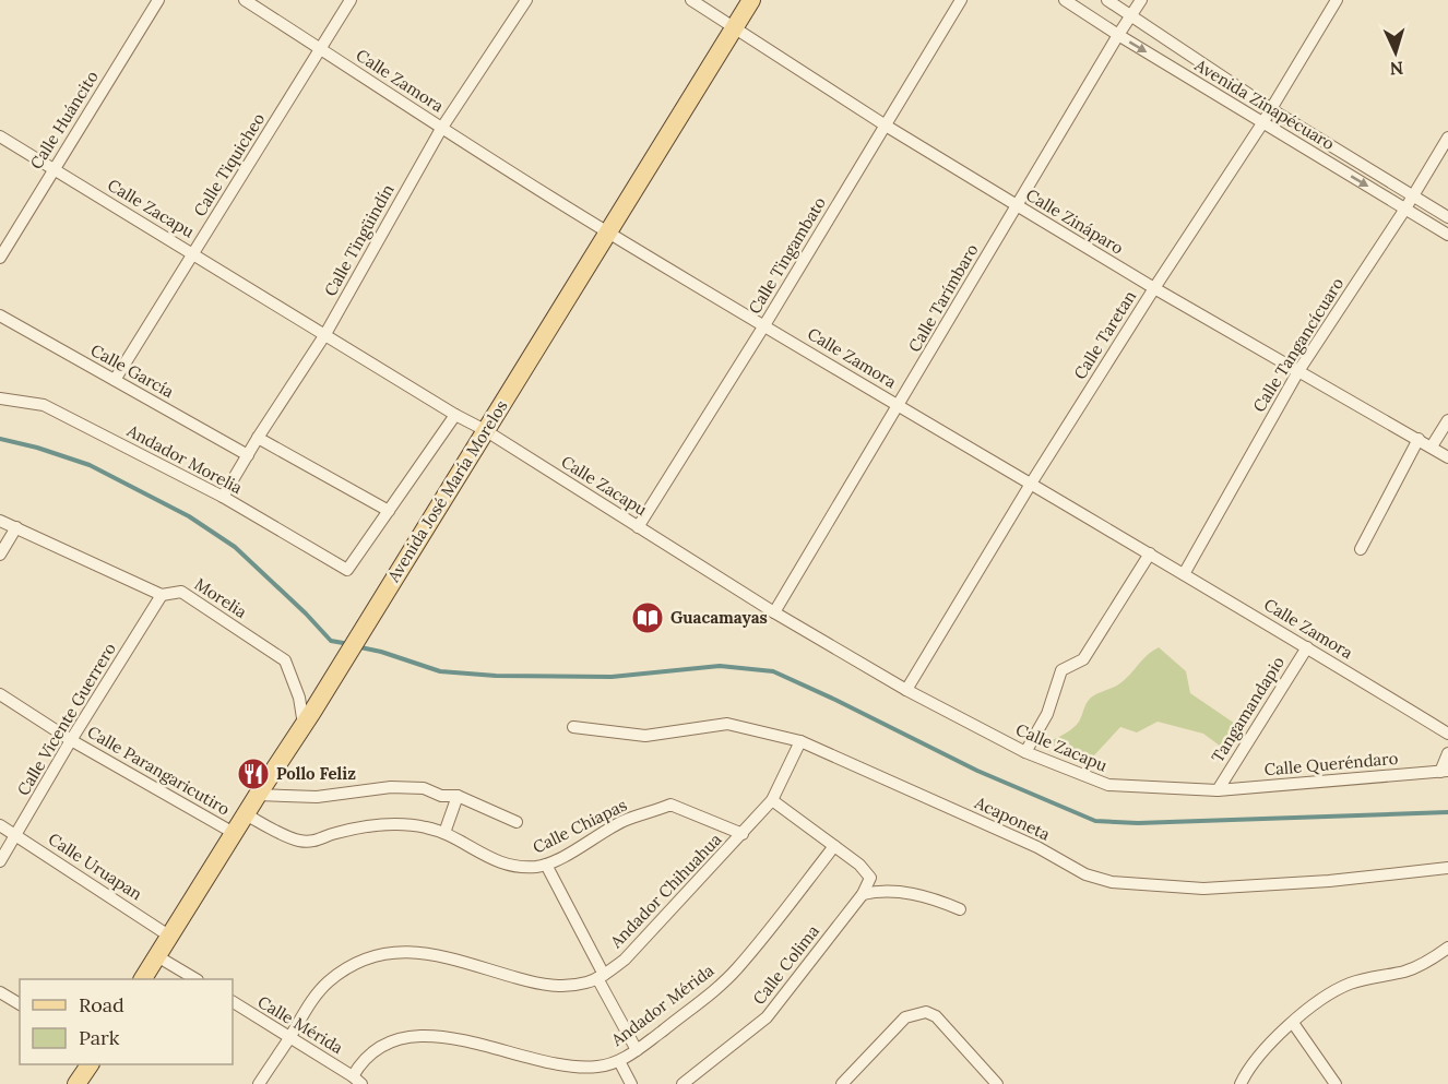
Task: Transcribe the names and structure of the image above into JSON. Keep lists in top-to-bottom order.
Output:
{
  "streets": {
    "main road": ["Avenida José María Morelos"],
    "street": [
      "Calle Zamora",
      "Avenida Zinapécuaro",
      "Calle Huáncito",
      "Calle Tiquicheo",
      "Calle Zacapu",
      "Calle Zináparo",
      "Calle Tingüindín",
      "Calle Tingambato",
      "Calle Tarímbaro",
      "Calle Taretan",
      "Calle Tangancícuaro",
      "Calle García",
      "Andador Morelia",
      "Morelia",
      "Tangamandapio",
      "Calle Vicente Guerrero",
      "Calle Queréndaro",
      "Calle Parangaricutiro",
      "Acaponeta",
      "Calle Chiapas",
      "Calle Uruapan",
      "Andador Chihuahua",
      "Calle Colima",
      "Andador Mérida",
      "Calle Mérida"
    ]
  },
  "crossings": [
    ["Calle Zamora", "Calle Tiquicheo"],
    ["Calle Zamora", "Calle Tingüindín"],
    ["Calle Zamora", "Calle Tingambato"],
    ["Calle Zamora", "Calle Tarímbaro"],
    ["Calle Zamora", "Calle Taretan"],
    ["Calle Zamora", "Calle Tangancícuaro"],
    ["Calle Zamora", "Avenida José María Morelos"],
    ["Calle Zamora", "Tangamandapio"],
    ["Avenida Zinapécuaro", "Calle Tarímbaro"],
    ["Avenida Zinapécuaro", "Calle Taretan"],
    ["Avenida Zinapécuaro", "Calle Tangancícuaro"],
    ["Calle Huáncito", "Calle Zacapu"],
    ["Calle Tiquicheo", "Calle Zacapu"],
    ["Calle Tiquicheo", "Calle García"],
    ["Calle Zacapu", "Calle Tingüindín"],
    ["Calle Zacapu", "Calle Tingambato"],
    ["Calle Zacapu", "Calle Tarímbaro"],
    ["Calle Zacapu", "Calle Taretan"],
    ["Calle Zacapu", "Avenida José María Morelos"],
    ["Calle Zacapu", "Tangamandapio"],
    ["Calle Zacapu", "Calle Queréndaro"],
    ["Calle Zináparo", "Calle Tingambato"],
    ["Calle Zináparo", "Calle Tarímbaro"],
    ["Calle Zináparo", "Calle Taretan"],
    ["Calle Zináparo", "Calle Tangancícuaro"],
    ["Calle Zináparo", "Avenida José María Morelos"],
    ["Calle Tingüindín", "Calle García"],
    ["Calle Tingüindín", "Andador Morelia"],
    ["Avenida José María Morelos", "Morelia"],
    ["Avenida José María Morelos", "Calle Parangaricutiro"],
    ["Avenida José María Morelos", "Calle Chiapas"],
    ["Avenida José María Morelos", "Calle Uruapan"],
    ["Morelia", "Calle Vicente Guerrero"],
    ["Tangamandapio", "Calle Queréndaro"],
    ["Calle Vicente Guerrero", "Calle Parangaricutiro"],
    ["Calle Vicente Guerrero", "Calle Uruapan"],
    ["Acaponeta", "Andador Chihuahua"],
    ["Calle Chiapas", "Andador Chihuahua"],
    ["Andador Chihuahua", "Calle Mérida"],
    ["Calle Colima", "Andador Mérida"],
    ["Andador Mérida", "Calle Mérida"]
  ],
  "places": {
    "library": ["Guacamayas"],
    "restaurant": ["Pollo Feliz"]
  },
  "legend": ["Road", "Park"],
  "north": "bottom"
}
